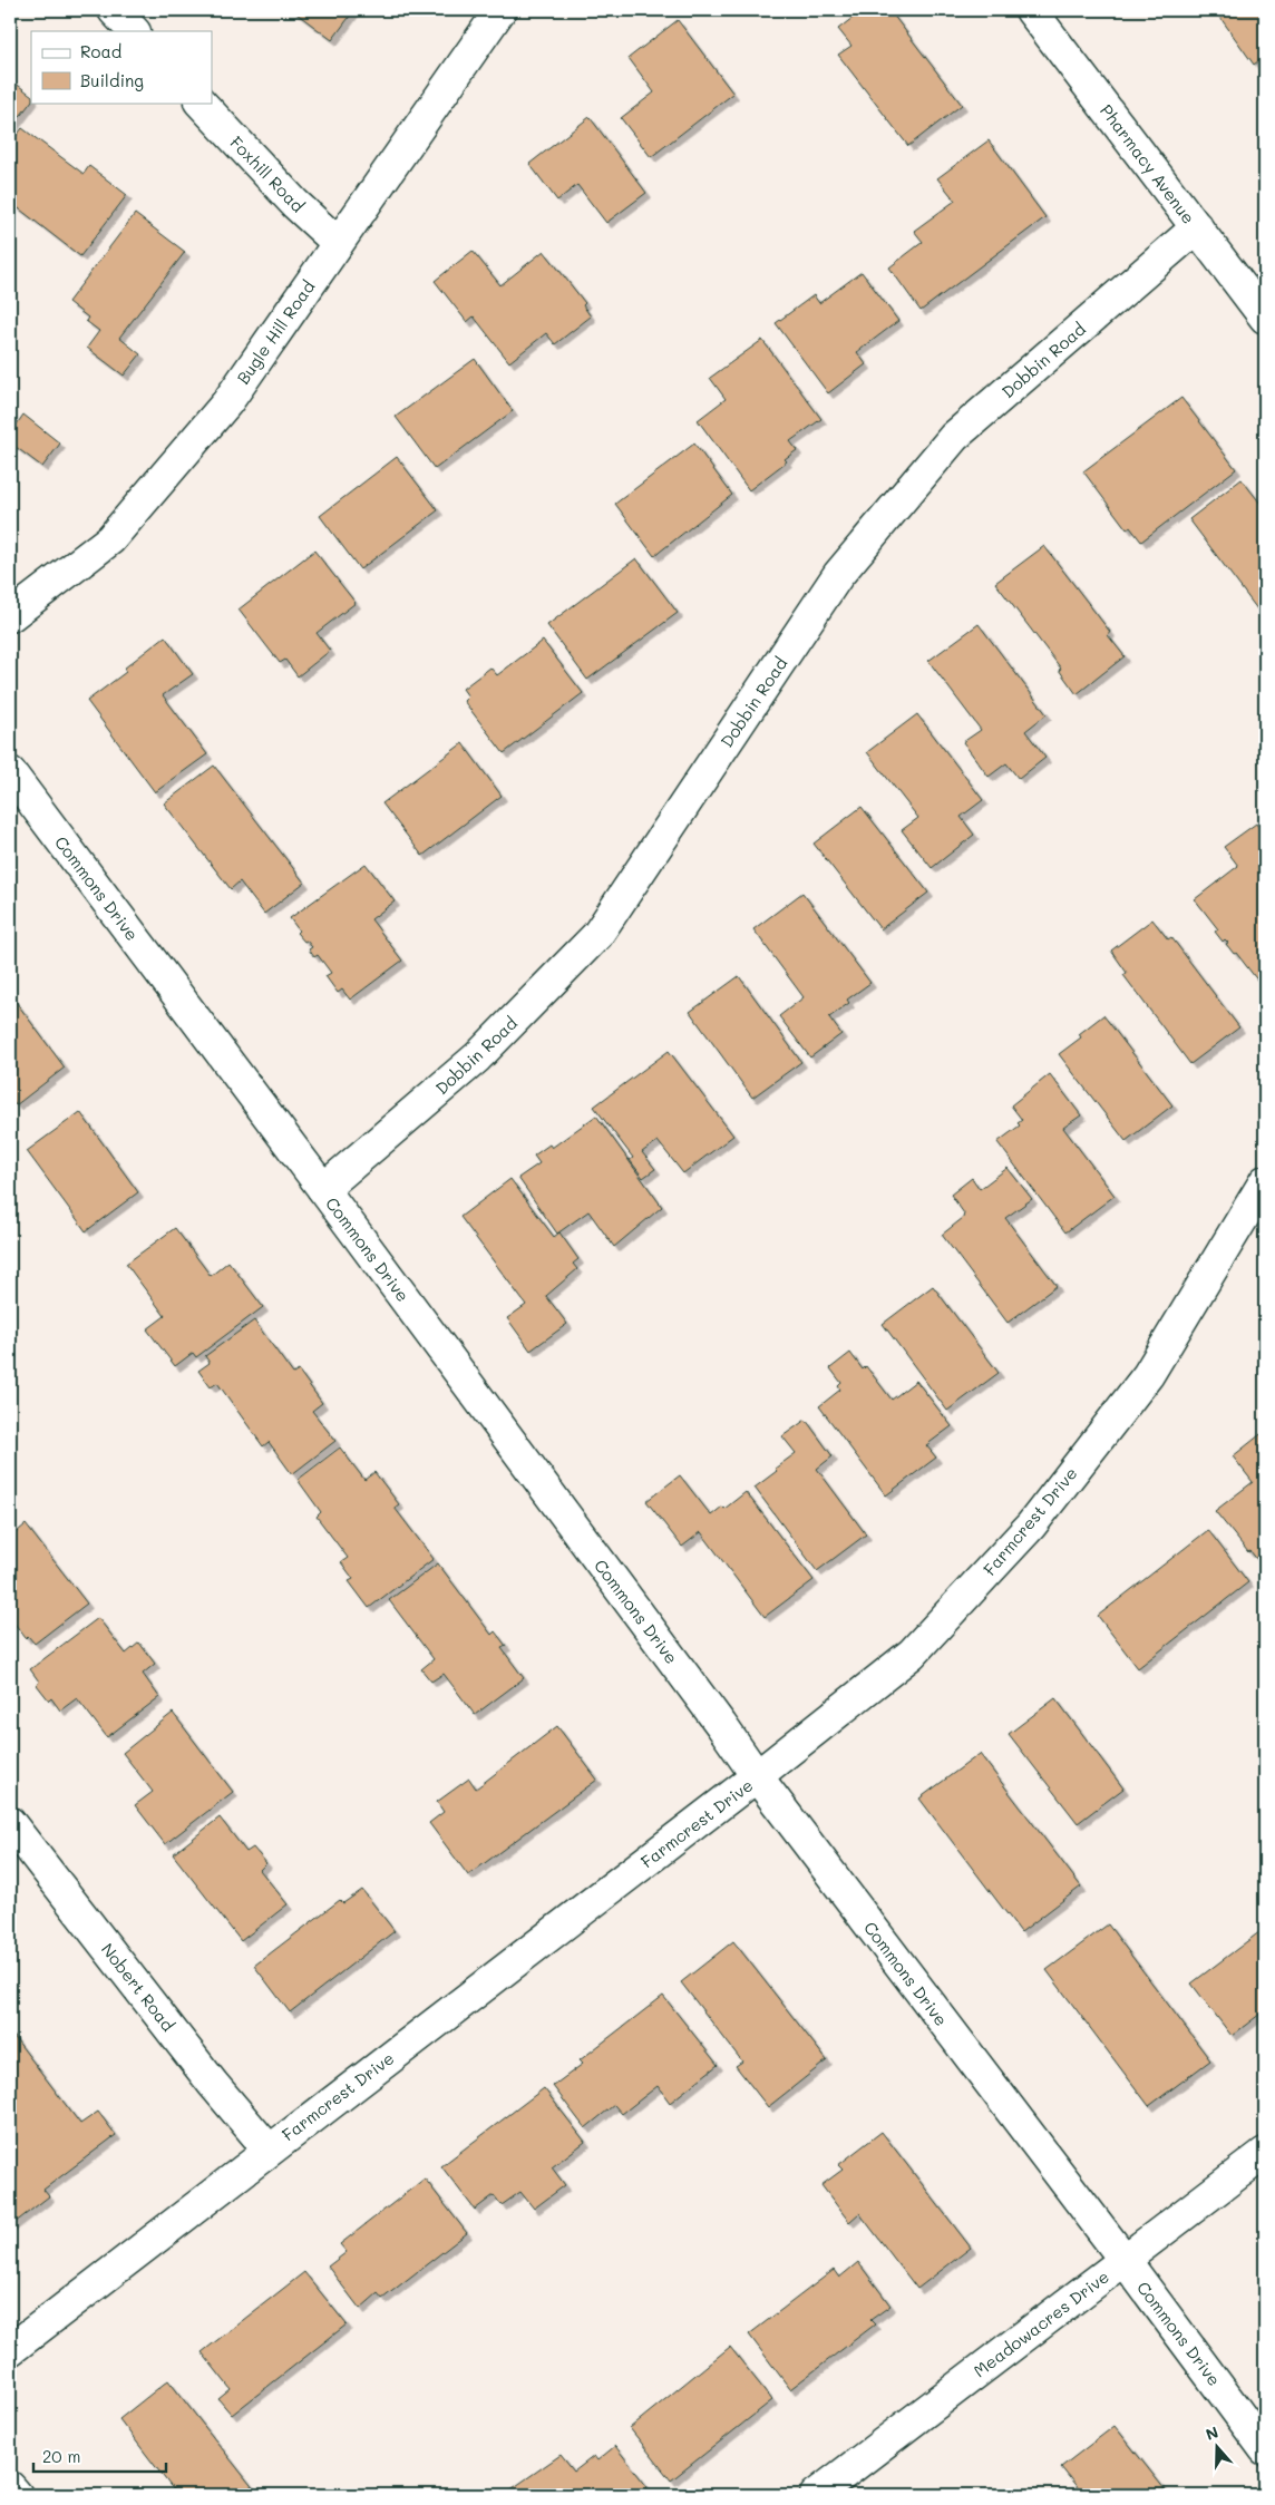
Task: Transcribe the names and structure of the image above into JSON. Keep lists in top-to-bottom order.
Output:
{
  "streets": {
    "street": [
      "Pharmacy Avenue",
      "Foxhill Road",
      "Bugle Hill Road",
      "Dobbin Road",
      "Commons Drive",
      "Farmcrest Drive",
      "Nobert Road",
      "Meadowacres Drive"
    ]
  },
  "crossings": [
    ["Pharmacy Avenue", "Dobbin Road"],
    ["Foxhill Road", "Bugle Hill Road"],
    ["Dobbin Road", "Commons Drive"],
    ["Commons Drive", "Farmcrest Drive"],
    ["Commons Drive", "Meadowacres Drive"],
    ["Farmcrest Drive", "Nobert Road"]
  ],
  "legend": ["Road", "Building"],
  "scale_bar": "20 m",
  "north": "top"
}
